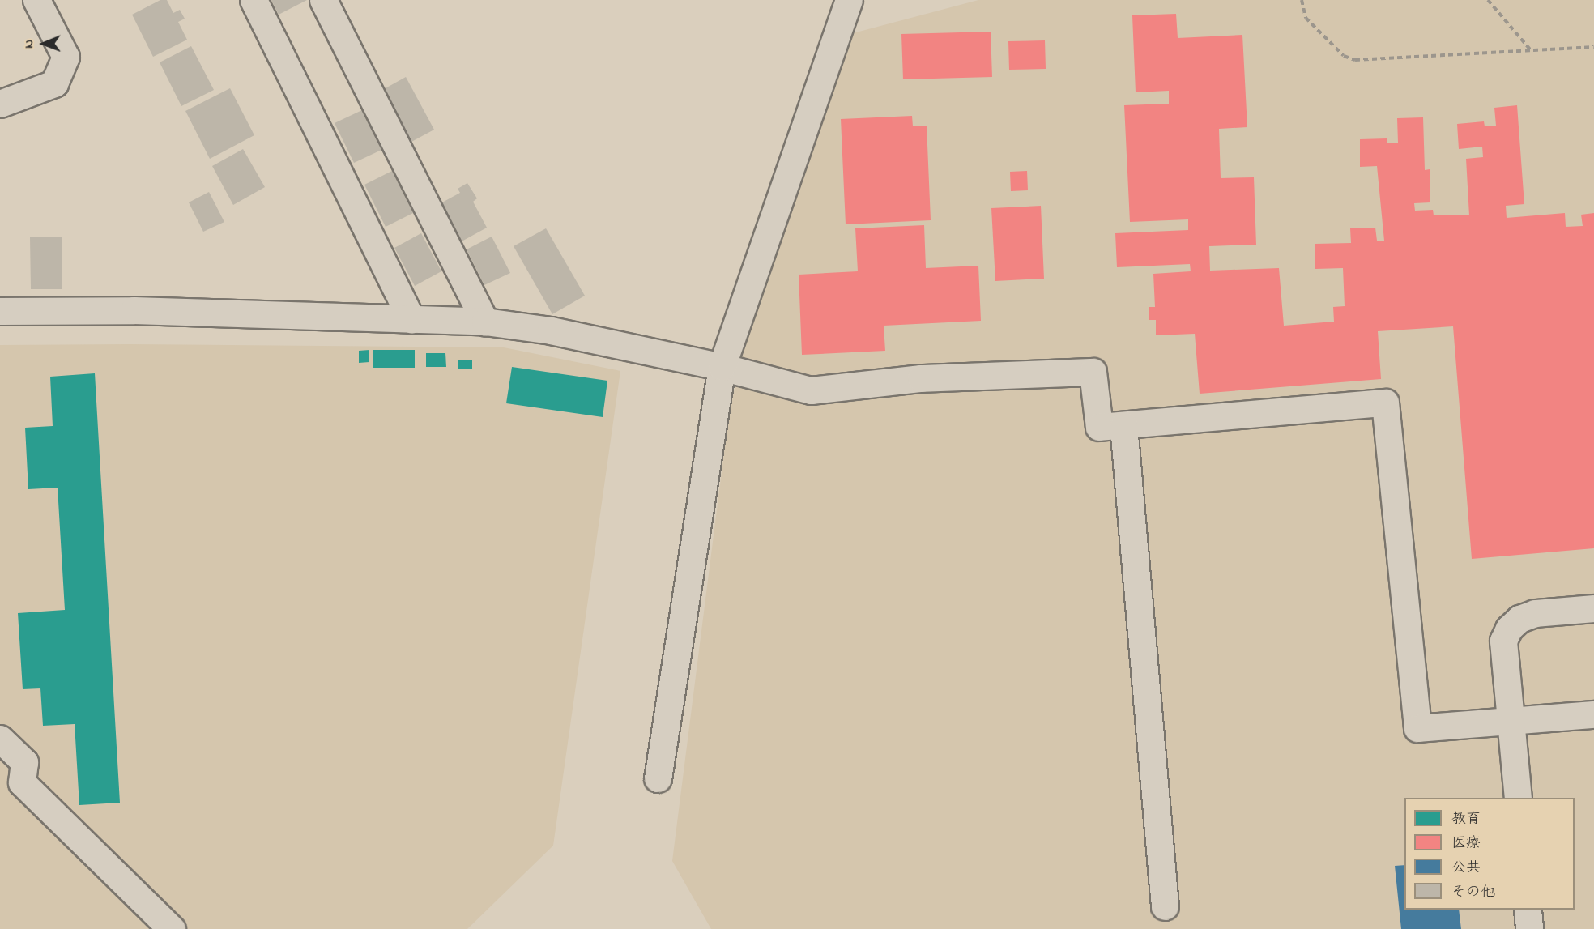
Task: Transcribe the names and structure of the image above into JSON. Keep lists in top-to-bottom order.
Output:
{
  "legend": [
    "教育",
    "医療",
    "公共",
    "その他"
  ],
  "north": "left"
}
